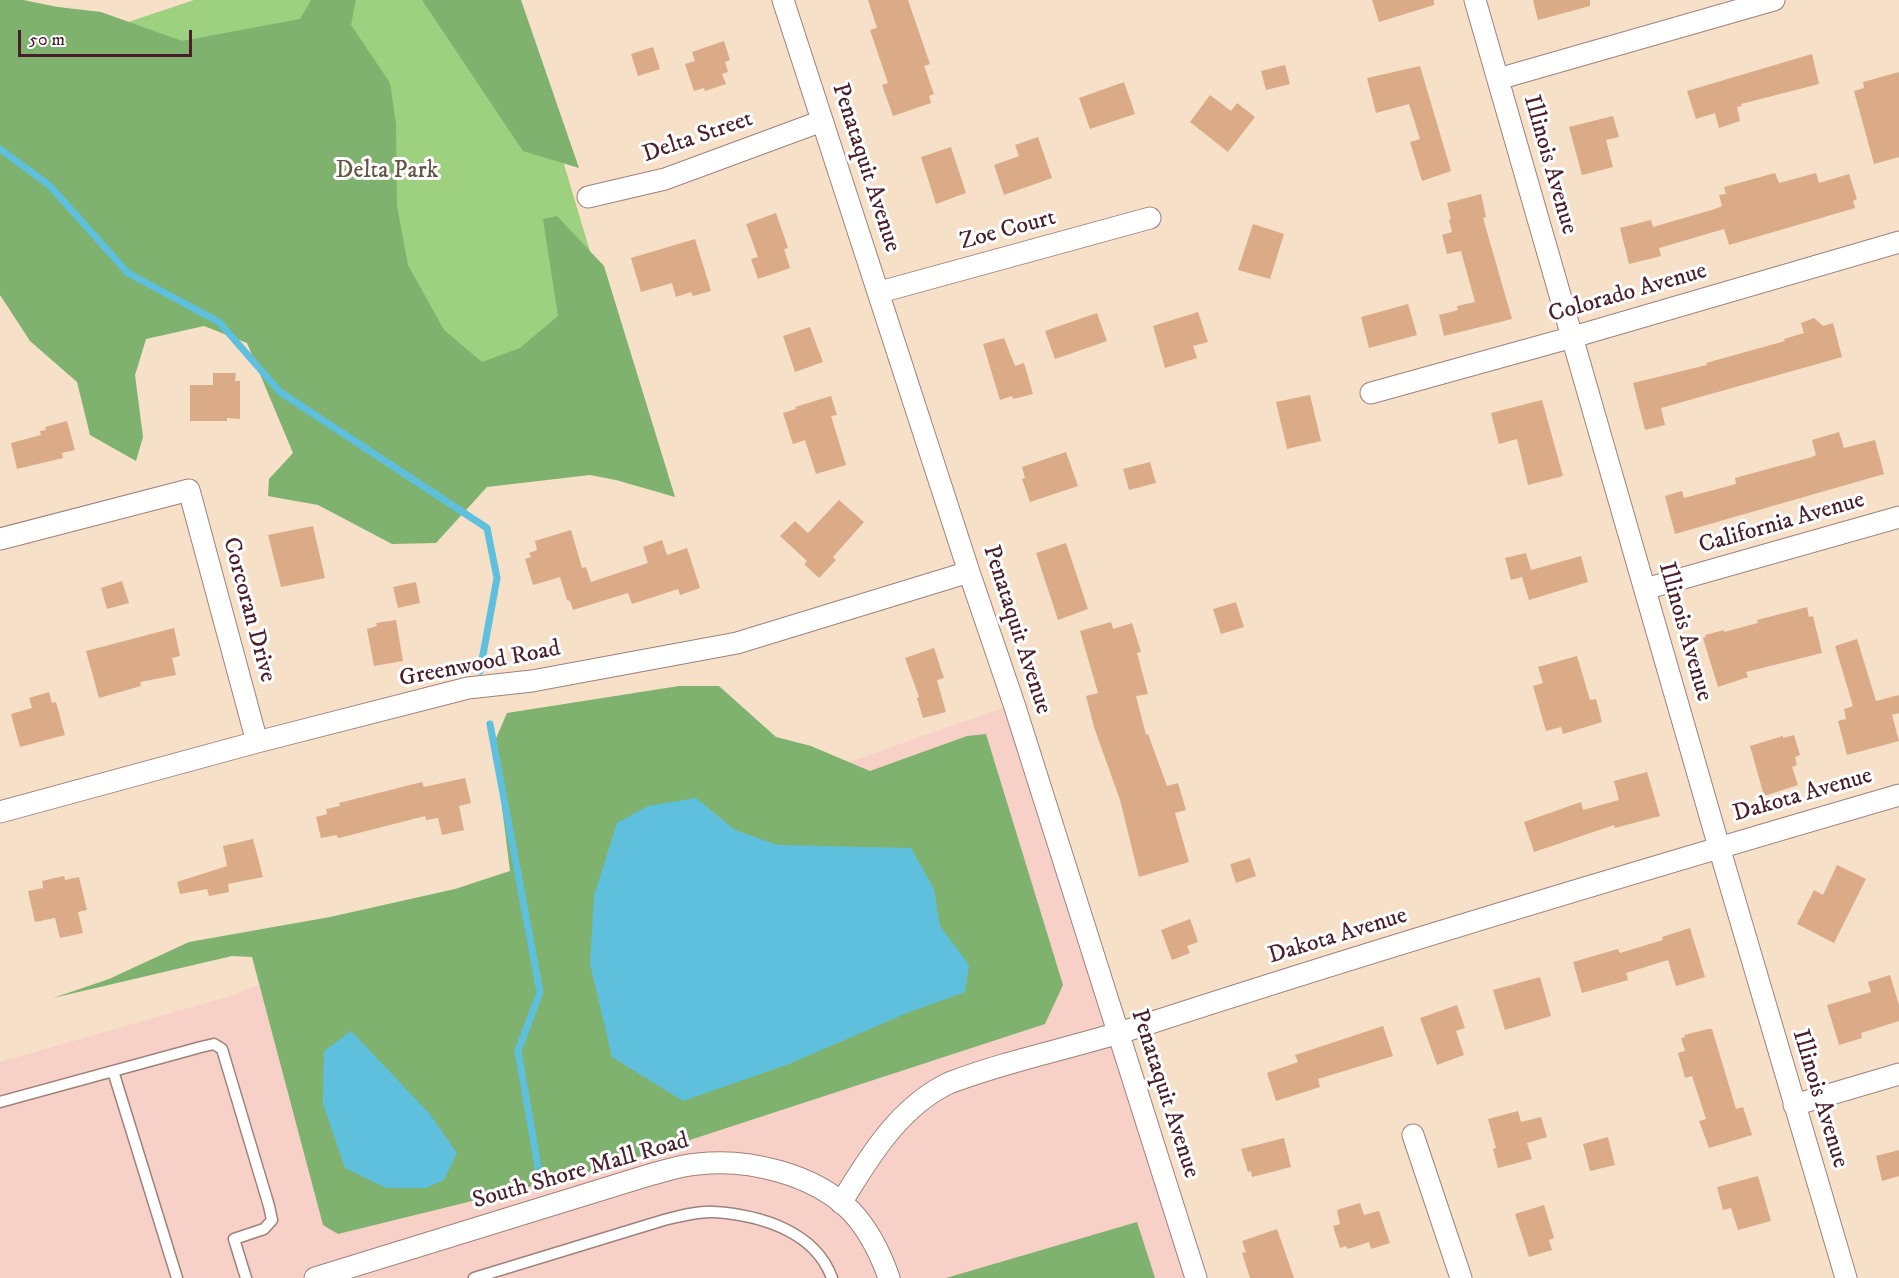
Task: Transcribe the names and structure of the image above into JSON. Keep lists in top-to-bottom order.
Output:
{
  "streets": {
    "street": [
      "Delta Street",
      "Illinois Avenue",
      "Penataquit Avenue",
      "Zoe Court",
      "Colorado Avenue",
      "California Avenue",
      "Corcoran Drive",
      "Greenwood Road",
      "Dakota Avenue",
      "South Shore Mall Road"
    ]
  },
  "crossings": [
    ["Delta Street", "Penataquit Avenue"],
    ["Illinois Avenue", "Colorado Avenue"],
    ["Illinois Avenue", "California Avenue"],
    ["Illinois Avenue", "Dakota Avenue"],
    ["Penataquit Avenue", "Zoe Court"],
    ["Penataquit Avenue", "Greenwood Road"],
    ["Penataquit Avenue", "Dakota Avenue"],
    ["Corcoran Drive", "Greenwood Road"],
    ["Dakota Avenue", "South Shore Mall Road"]
  ],
  "parks": ["Delta Park"],
  "scale_bar": "50 m"
}
